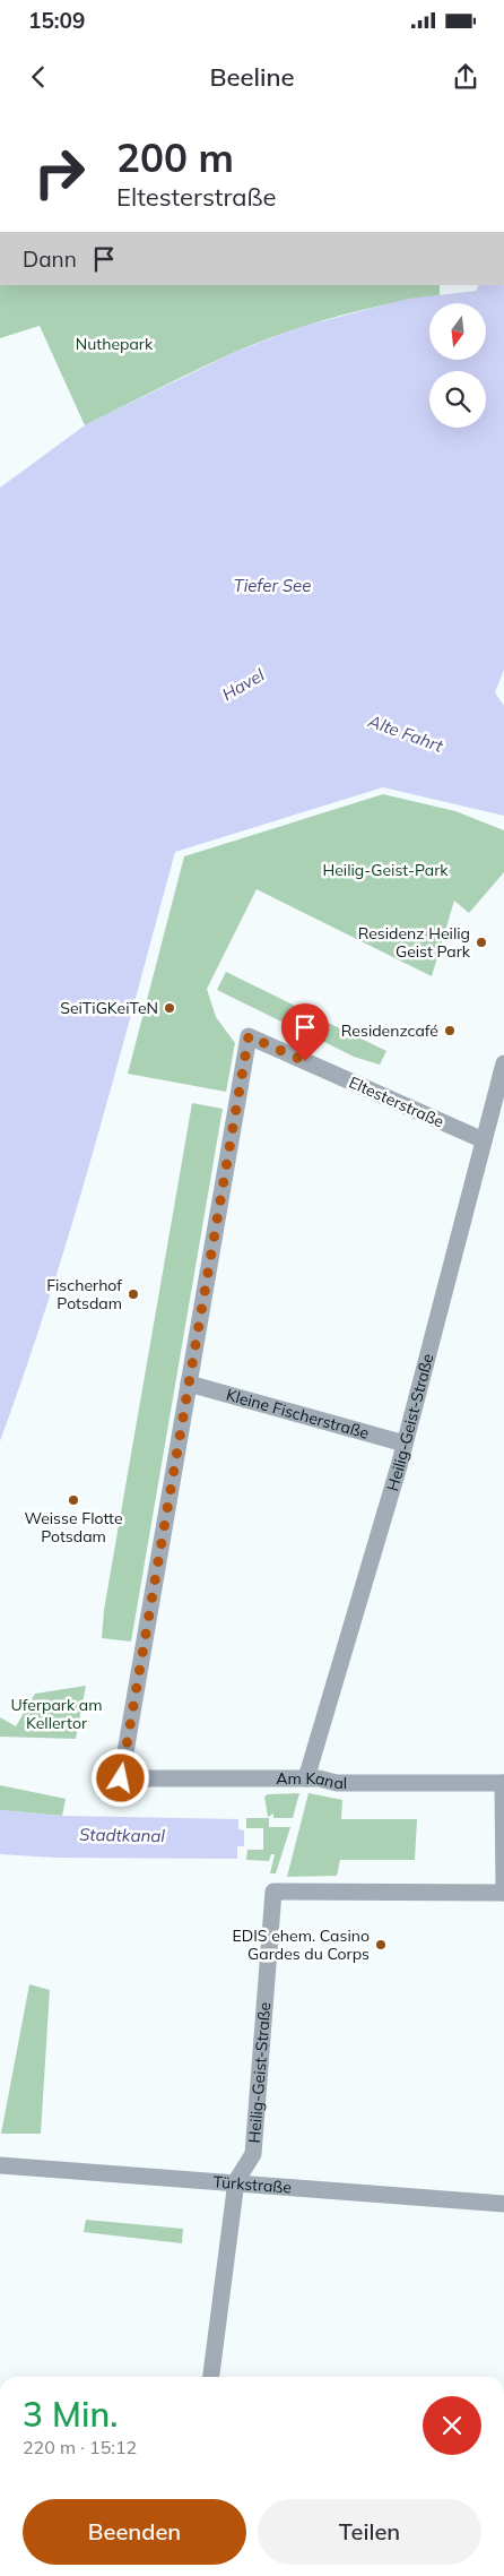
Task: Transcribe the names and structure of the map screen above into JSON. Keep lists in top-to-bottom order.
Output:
{
  "streets": {
    "street": [
      "Eltesterstraße",
      "Kleine Fischerstraße",
      "Heilig-Geist-Straße",
      "Am Kanal",
      "Türkstraße"
    ]
  },
  "crossings": [
    ["Eltesterstraße", "Kleine Fischerstraße"],
    ["Eltesterstraße", "Heilig-Geist-Straße"],
    ["Eltesterstraße", "Am Kanal"],
    ["Kleine Fischerstraße", "Heilig-Geist-Straße"],
    ["Kleine Fischerstraße", "Am Kanal"],
    ["Heilig-Geist-Straße", "Am Kanal"],
    ["Heilig-Geist-Straße", "Türkstraße"]
  ],
  "water": [
    "Tiefer See",
    "Havel",
    "Alte Fahrt",
    "Stadtkanal"
  ],
  "parks": ["Nuthepark", "Heilig-Geist-Park", "Uferpark am Kellertor"],
  "places": [
    "Residenz Heilig Geist Park",
    "SeiTiGKeiTeN",
    "Residenzcafé",
    "Fischerhof Potsdam",
    "Weisse Flotte Potsdam",
    "EDIS ehem. Casino Gardes du Corps"
  ],
  "north": "bottom",
  "page": {
    "status": "15:09",
    "header": "Beeline",
    "turn": ["200 m", "Eltesterstraße"],
    "then": "Dann",
    "heading": ["3 Min.", "220 m · 15:12"],
    "buttons": ["Beenden", "Teilen"]
  }
}
